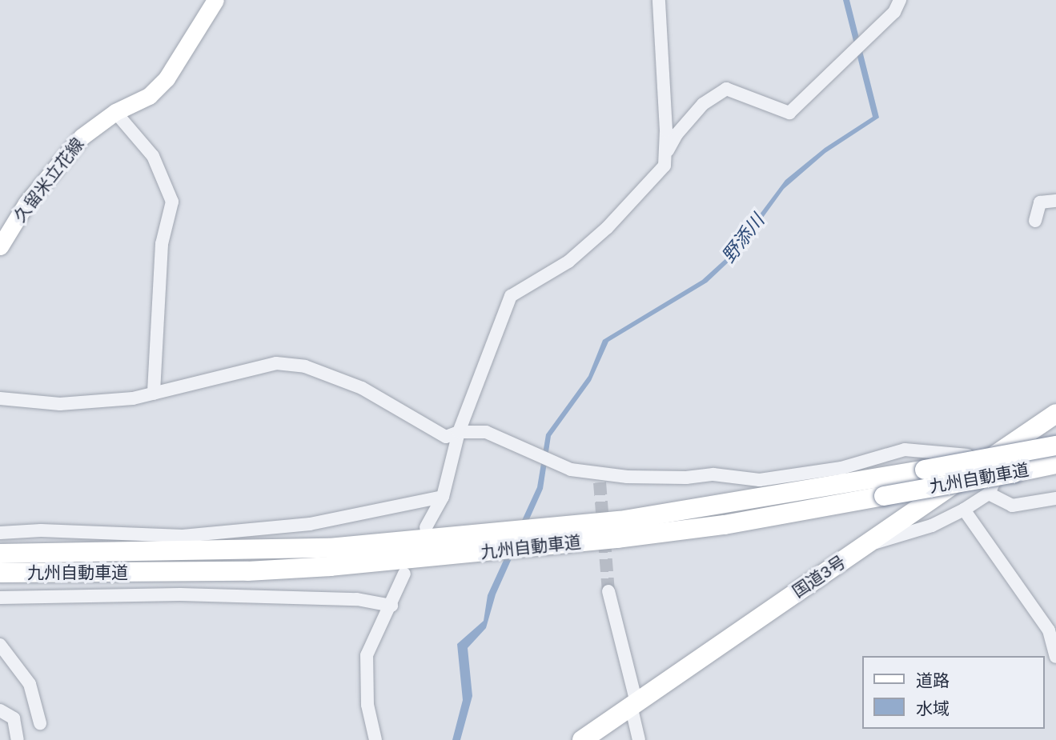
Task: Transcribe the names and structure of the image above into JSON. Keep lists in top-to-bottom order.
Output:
{
  "streets": {
    "highway": ["九州自動車道", "国道3号"],
    "main road": ["久留米立花線"]
  },
  "water": ["野添川"],
  "legend": ["道路", "水域"]
}
